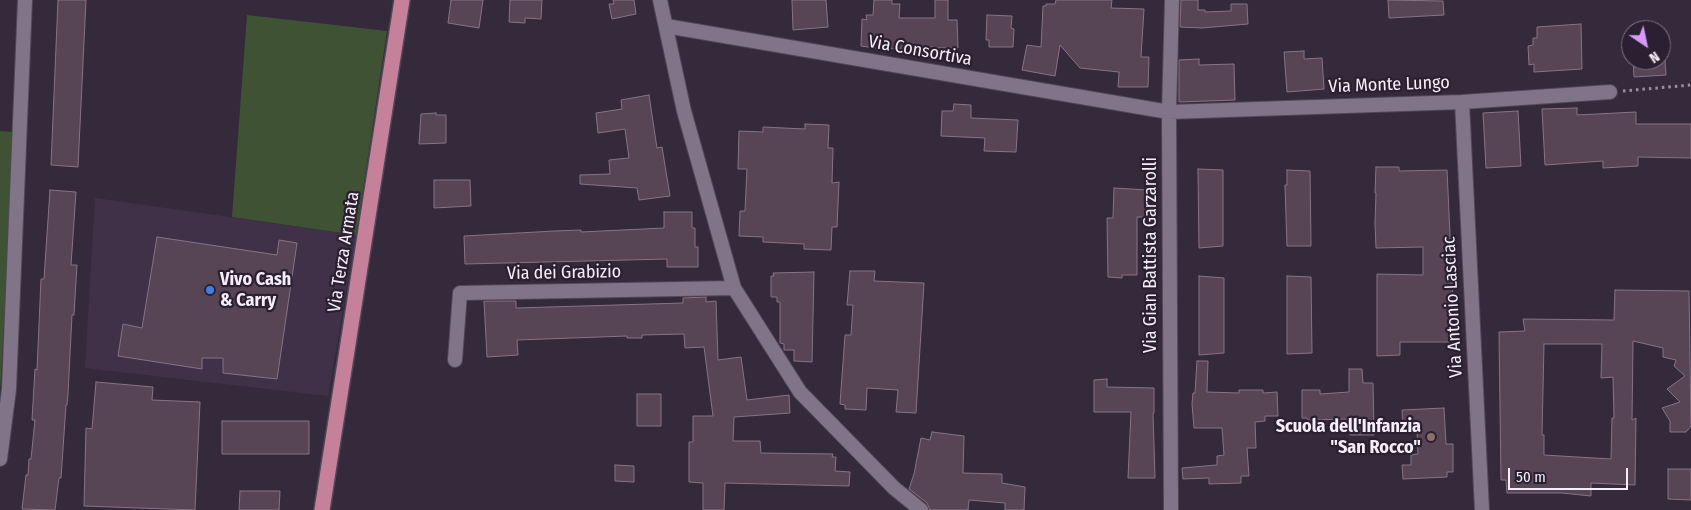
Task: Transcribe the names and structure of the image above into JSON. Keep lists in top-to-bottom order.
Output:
{
  "streets": {
    "main road": ["Via Terza Armata"],
    "street": [
      "Via Consortiva",
      "Via Monte Lungo",
      "Via Gian Battista Garzarolli",
      "Via dei Grabizio",
      "Via Antonio Lasciac"
    ]
  },
  "crossings": [
    ["Via Consortiva", "Via Monte Lungo"],
    ["Via Consortiva", "Via Gian Battista Garzarolli"],
    ["Via Monte Lungo", "Via Gian Battista Garzarolli"],
    ["Via Monte Lungo", "Via Antonio Lasciac"]
  ],
  "places": ["Vivo Cash & Carry", "Scuola dell'Infanzia \"San Rocco\""],
  "scale_bar": "50 m",
  "north": "bottom right"
}
